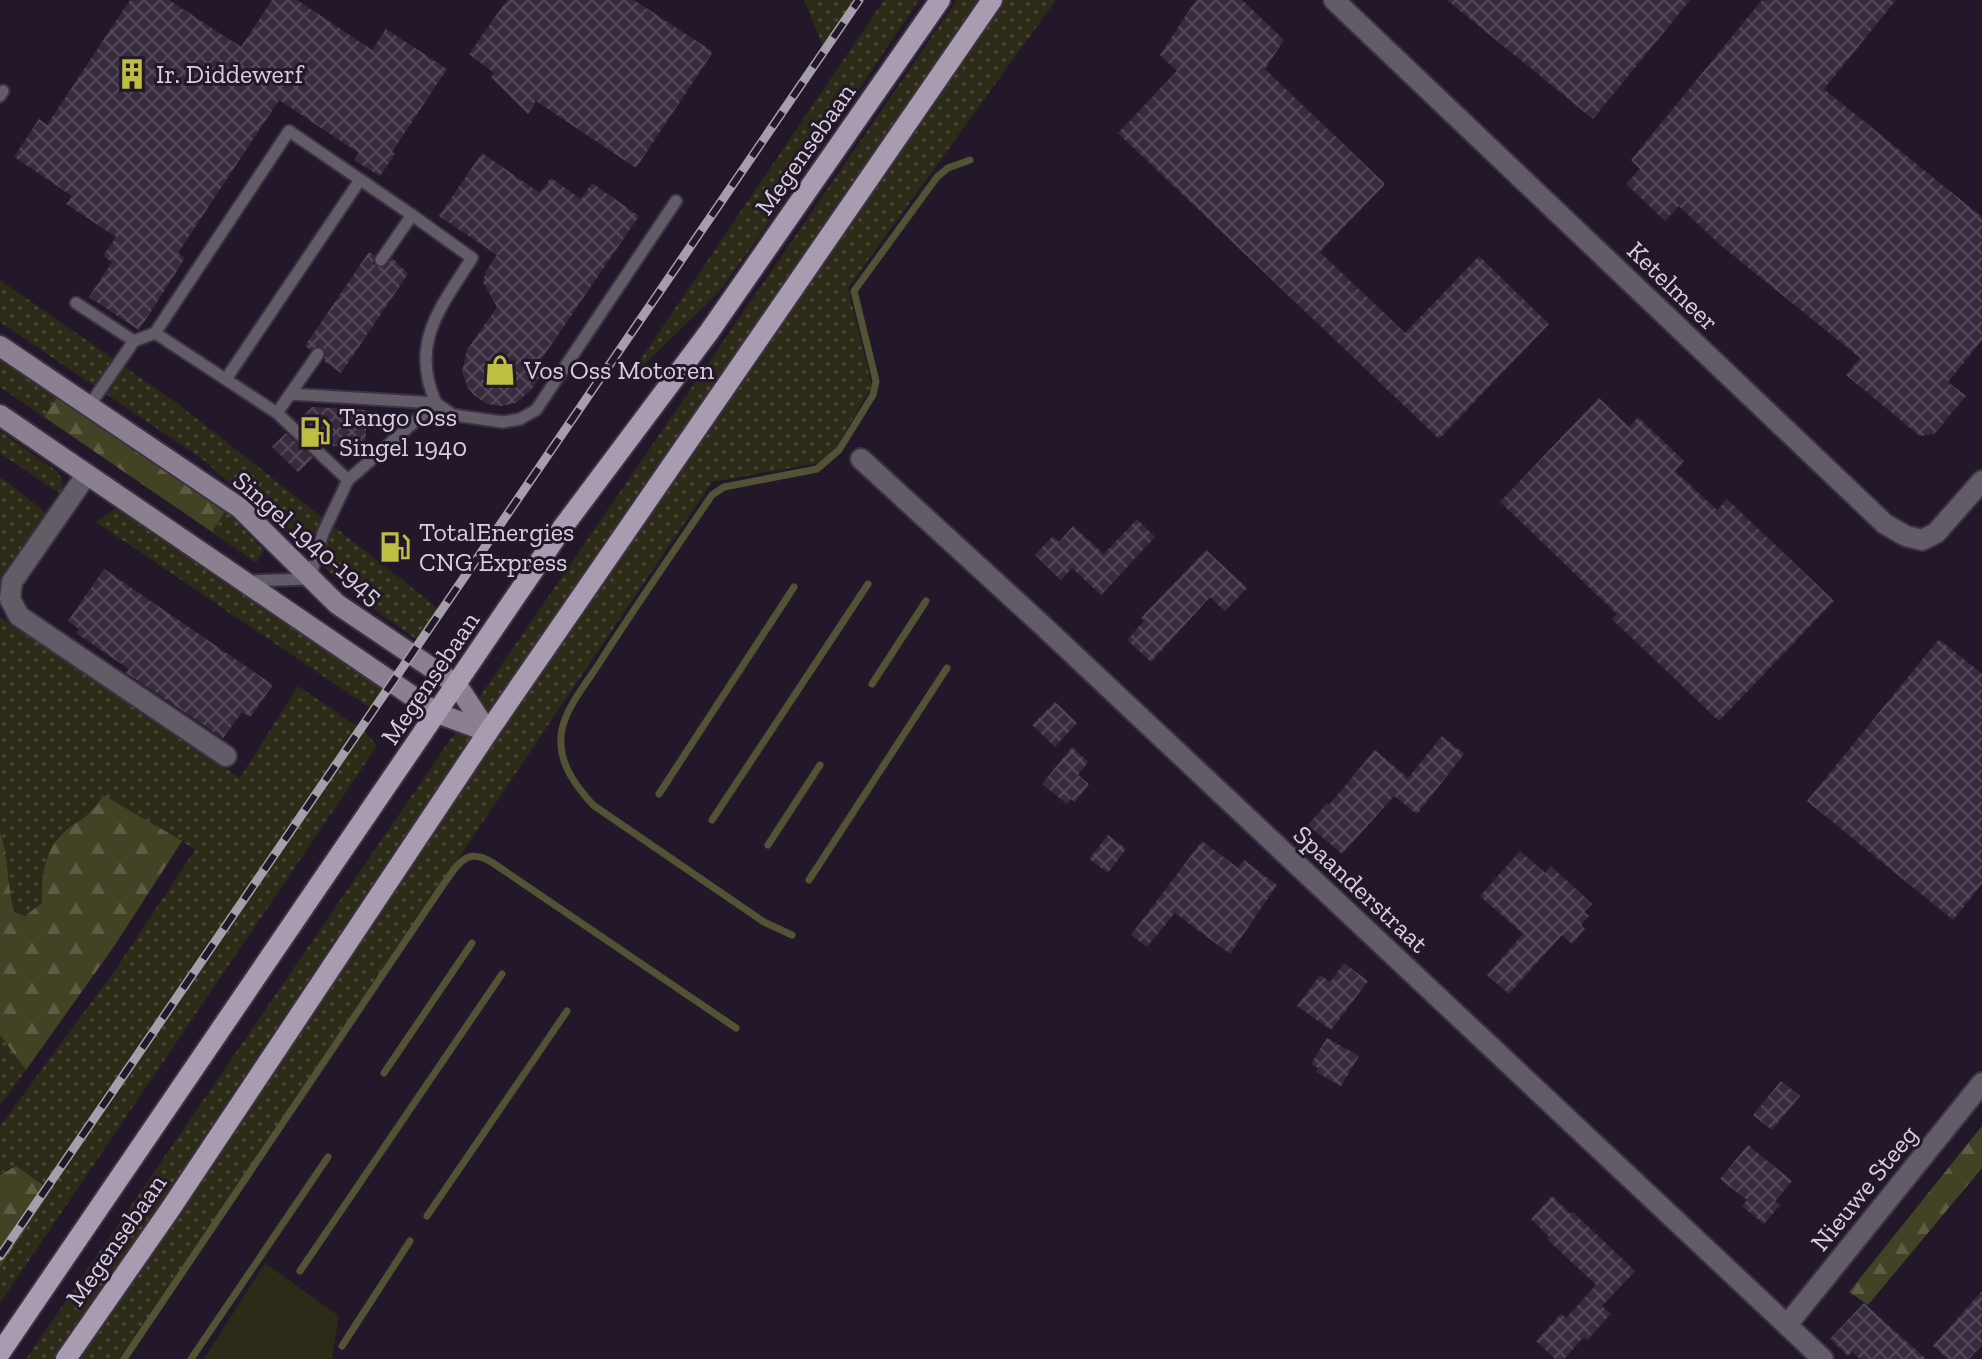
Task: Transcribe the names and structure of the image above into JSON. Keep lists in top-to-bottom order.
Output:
{
  "streets": {
    "main road": ["Megensebaan", "Singel 1940-1945"],
    "street": ["Ketelmeer", "Spaanderstraat", "Nieuwe Steeg"]
  },
  "crossings": [
    ["Megensebaan", "Singel 1940-1945"],
    ["Spaanderstraat", "Nieuwe Steeg"]
  ],
  "places": {
    "building": ["Ir. Diddewerf"],
    "shop": ["Vos Oss Motoren"],
    "fuel station": ["Tango Oss Singel 1940", "TotalEnergies CNG Express"]
  }
}
